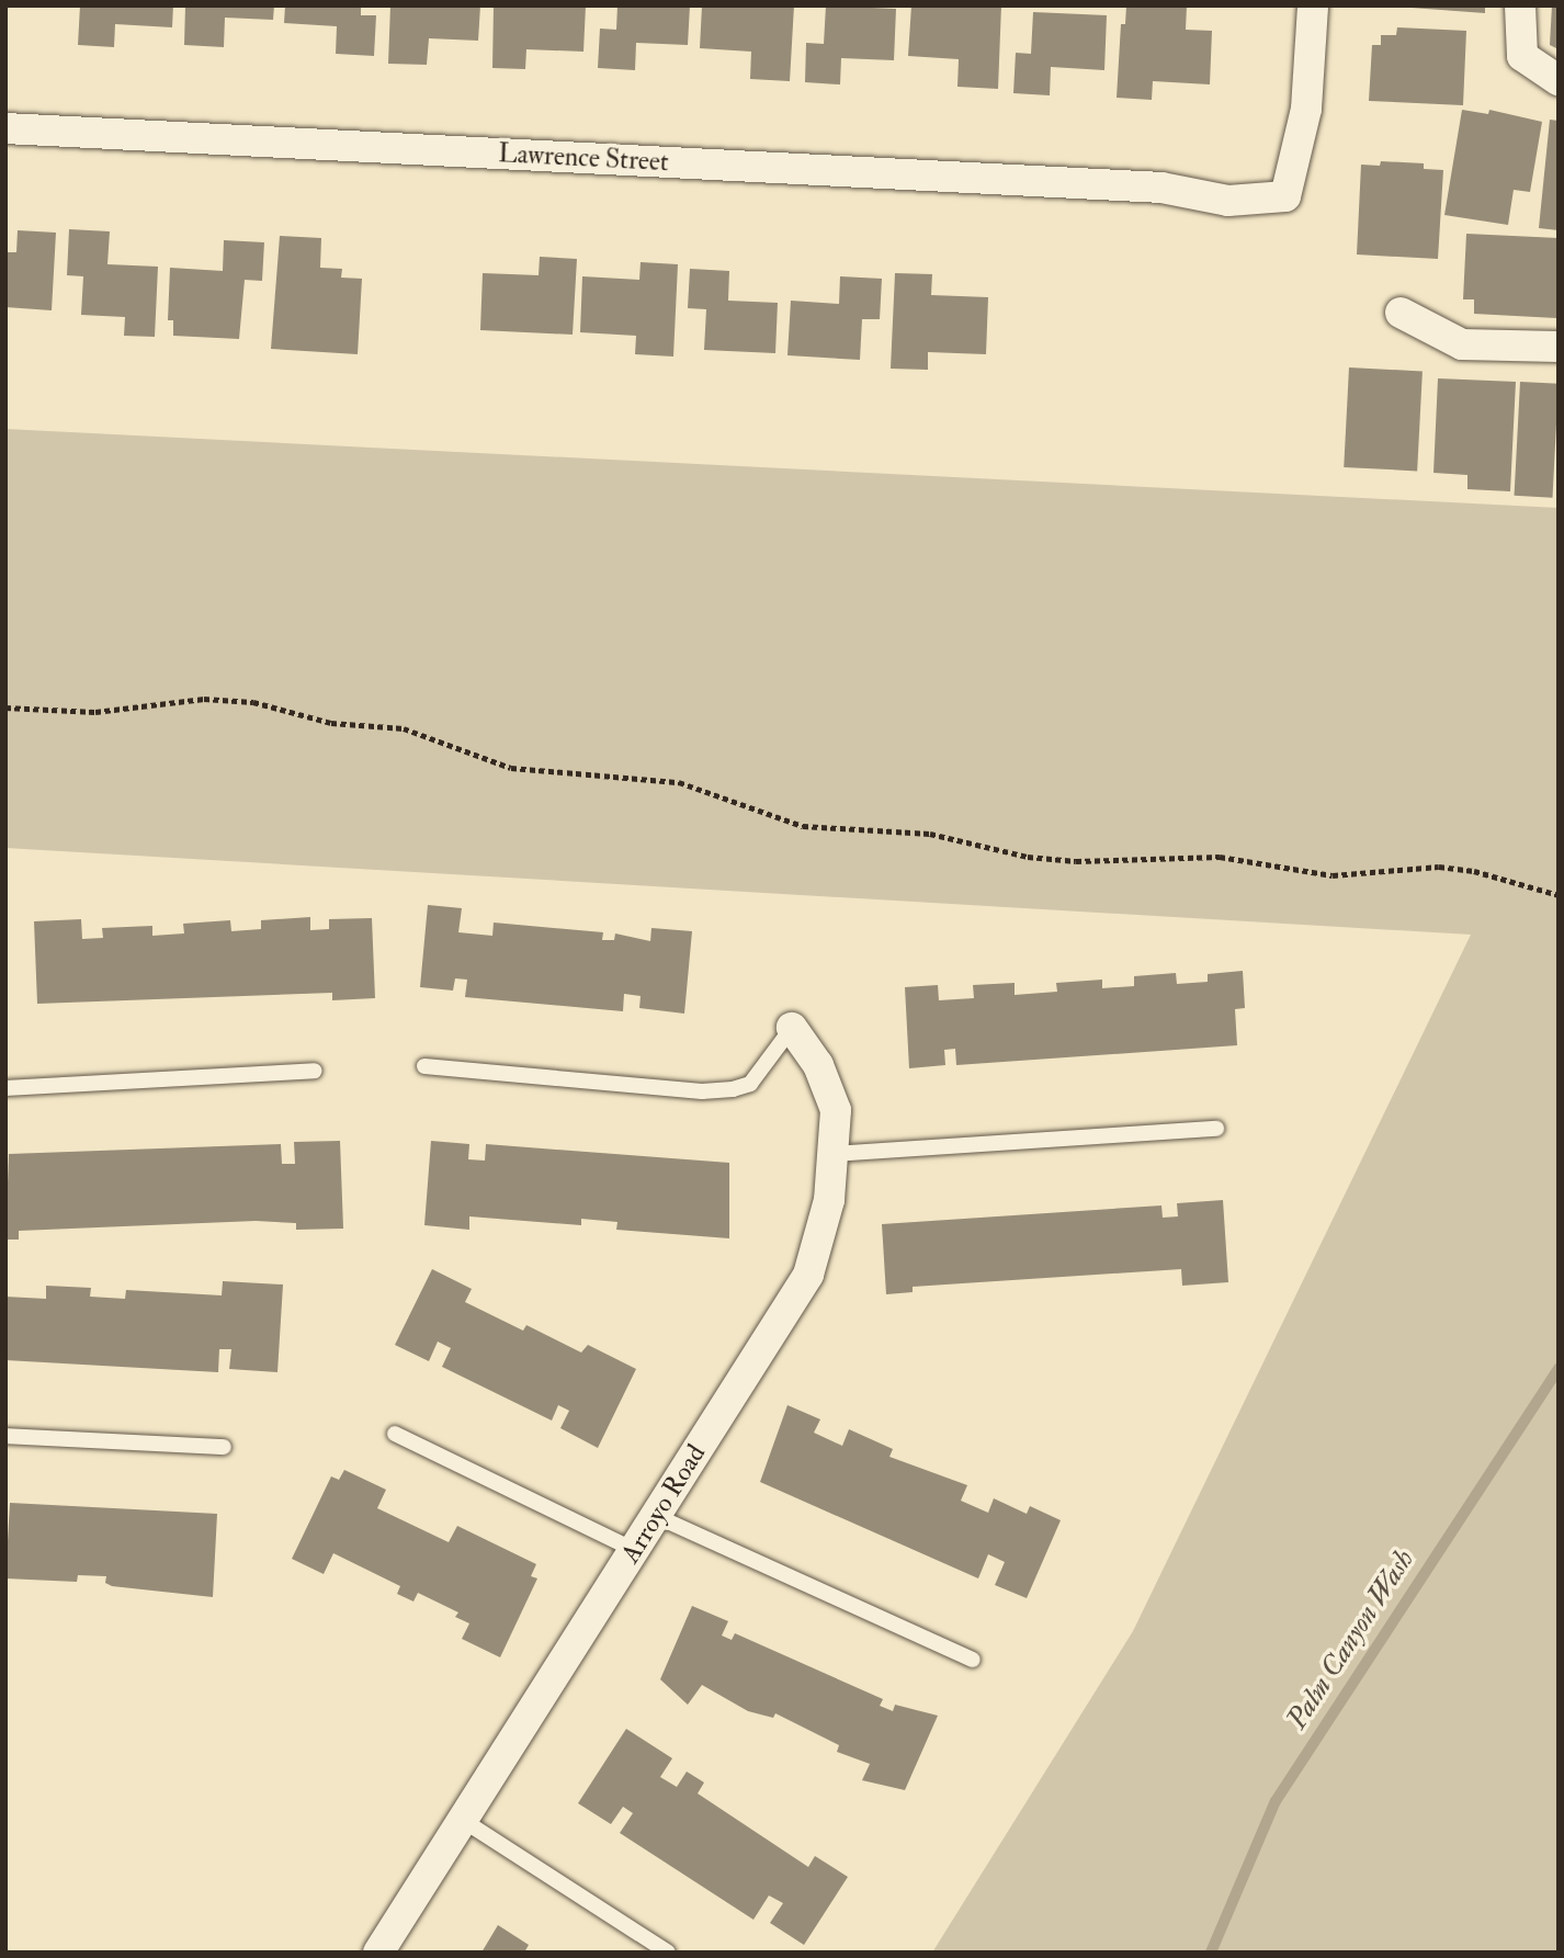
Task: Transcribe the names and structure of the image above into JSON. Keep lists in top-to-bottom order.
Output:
{
  "streets": {
    "street": ["Lawrence Street", "Arroyo Road"]
  },
  "water": ["Palm Canyon Wash"]
}
